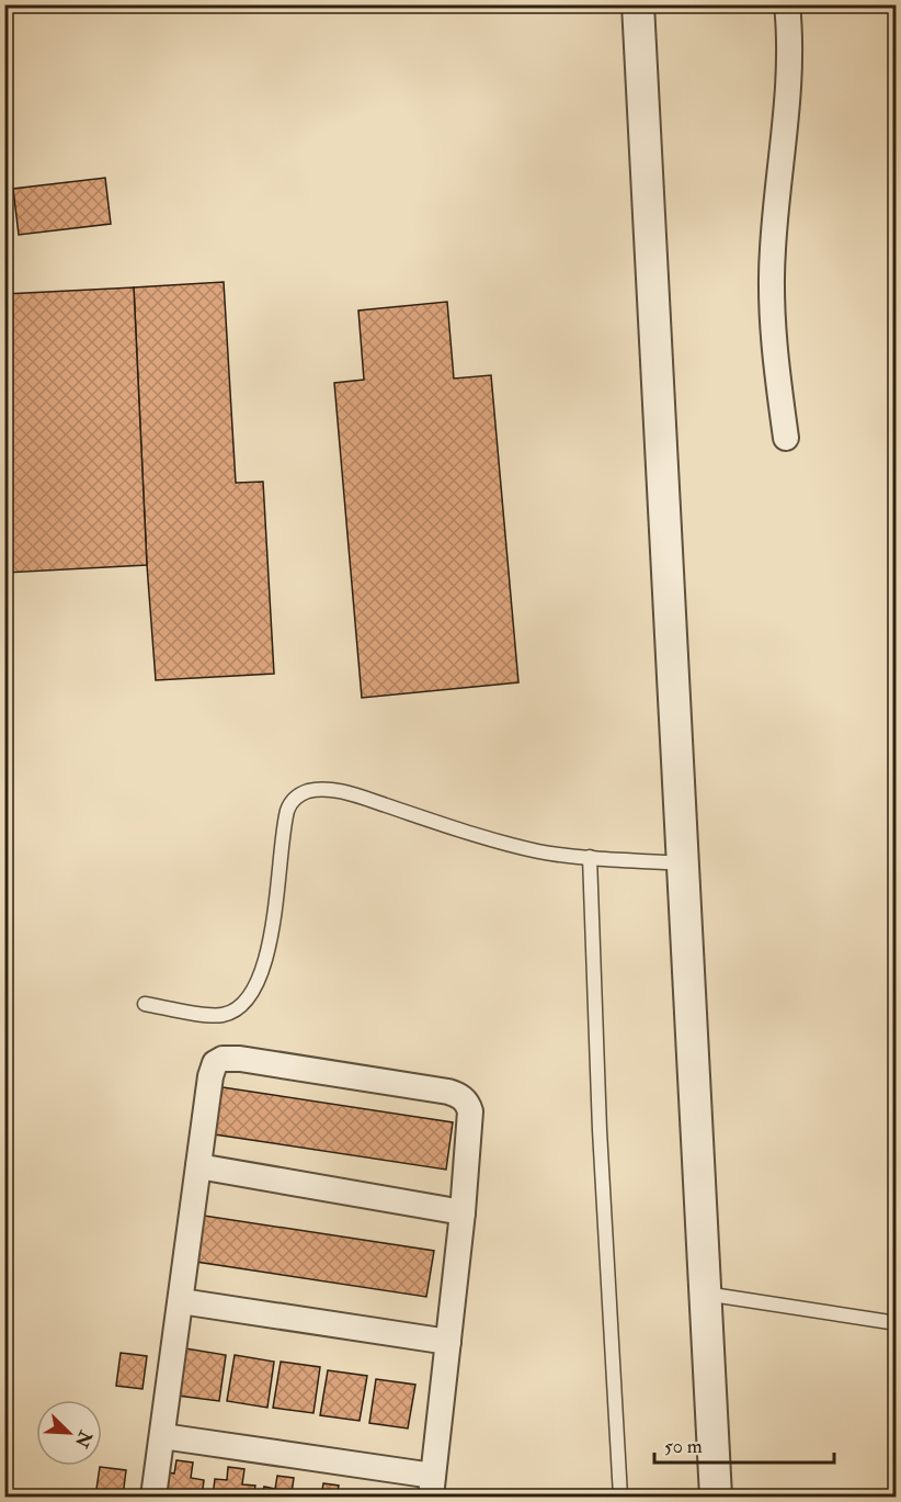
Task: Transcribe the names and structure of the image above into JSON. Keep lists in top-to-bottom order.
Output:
{
  "scale_bar": "50 m",
  "north": "bottom right"
}
